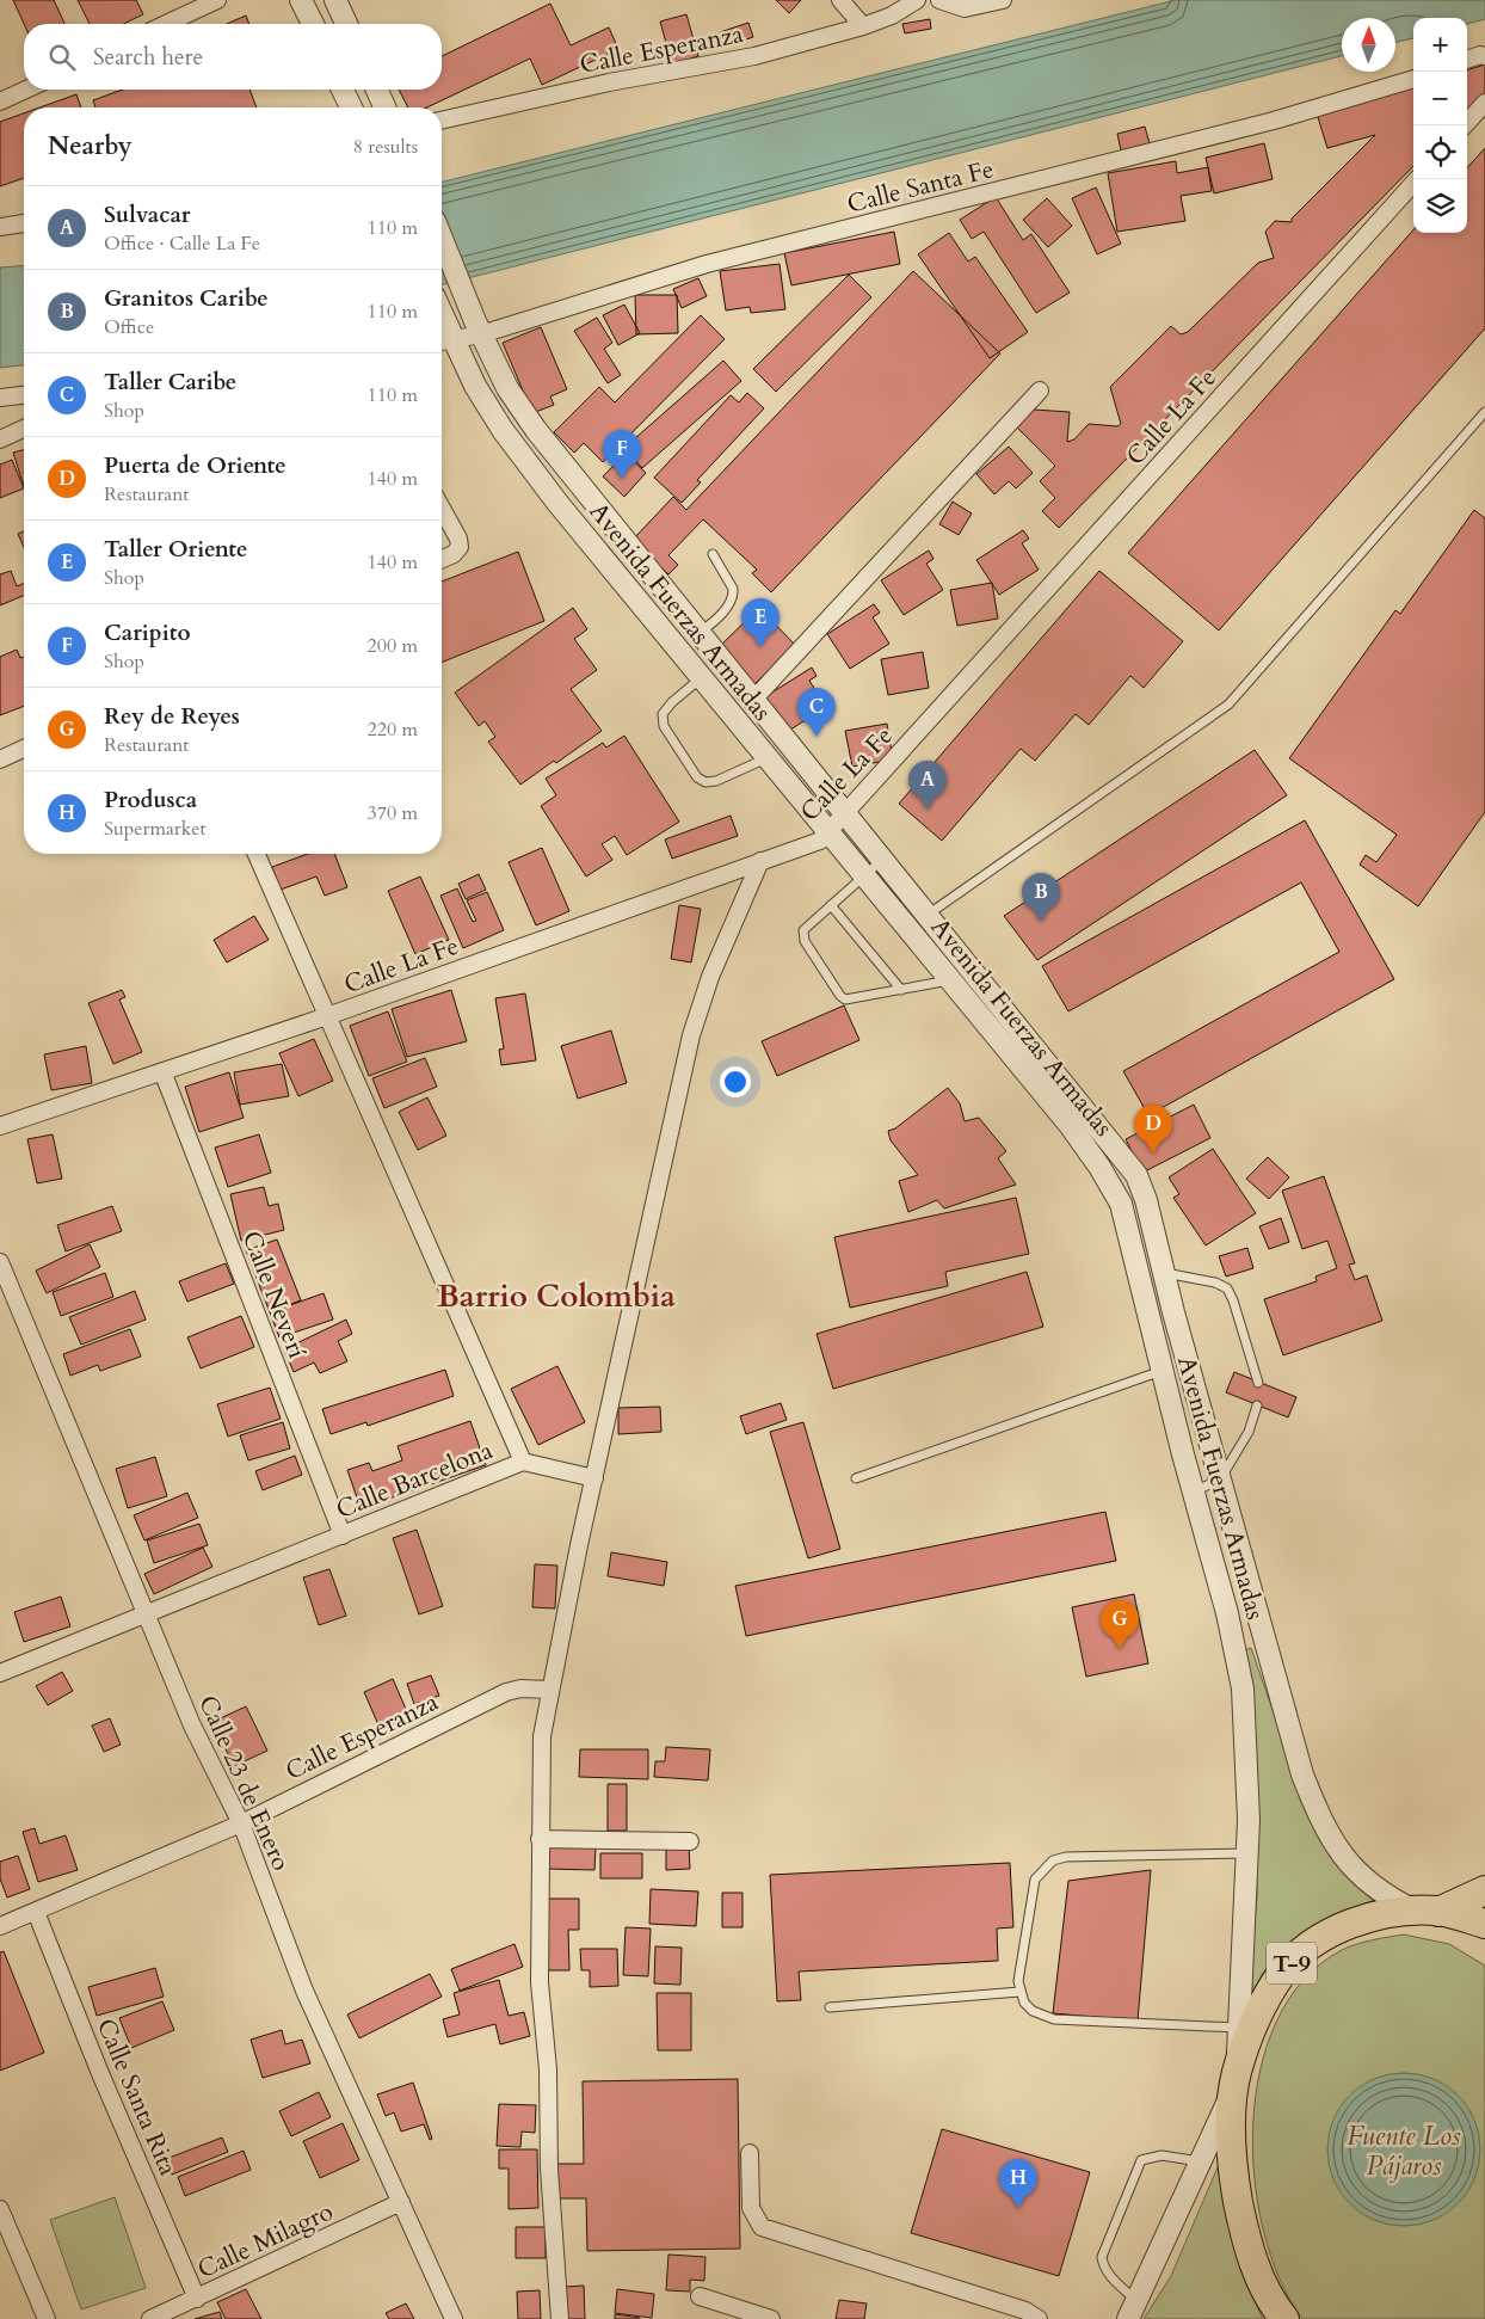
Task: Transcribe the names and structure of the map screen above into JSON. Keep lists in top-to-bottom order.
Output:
{
  "streets": {
    "highway": ["T-9"],
    "street": [
      "Calle Esperanza",
      "Calle Santa Fe",
      "Calle La Fe",
      "Avenida Fuerzas Armadas",
      "Calle Neverí",
      "Calle Barcelona",
      "Calle 23 de Enero",
      "Calle Santa Rita",
      "Calle Milagro"
    ]
  },
  "crossings": [
    ["Calle Esperanza", "Calle 23 de Enero"],
    ["Calle Esperanza", "Calle Santa Rita"],
    ["Calle Santa Fe", "Avenida Fuerzas Armadas"],
    ["Calle La Fe", "Avenida Fuerzas Armadas"],
    ["Calle La Fe", "Calle Neverí"],
    ["Calle La Fe", "Calle Barcelona"],
    ["Avenida Fuerzas Armadas", "T-9"],
    ["Calle Neverí", "Calle Barcelona"],
    ["Calle Barcelona", "Calle 23 de Enero"],
    ["Calle 23 de Enero", "Calle Milagro"],
    ["Calle Santa Rita", "Calle Milagro"]
  ],
  "districts": ["Barrio Colombia"],
  "water": ["Fuente Los Pájaros"],
  "north": "top",
  "page": {
    "map_buttons": ["+", "−"],
    "search": "Search here",
    "heading": ["Nearby", "8 results"],
    "list": [
      {
        "mark": "A",
        "name": "Sulvacar",
        "note": "Office · Calle La Fe",
        "value": "110 m"
      },
      {
        "mark": "B",
        "name": "Granitos Caribe",
        "note": "Office",
        "value": "110 m"
      },
      {
        "mark": "C",
        "name": "Taller Caribe",
        "note": "Shop",
        "value": "110 m"
      },
      {
        "mark": "D",
        "name": "Puerta de Oriente",
        "note": "Restaurant",
        "value": "140 m"
      },
      {
        "mark": "E",
        "name": "Taller Oriente",
        "note": "Shop",
        "value": "140 m"
      },
      {
        "mark": "F",
        "name": "Caripito",
        "note": "Shop",
        "value": "200 m"
      },
      {
        "mark": "G",
        "name": "Rey de Reyes",
        "note": "Restaurant",
        "value": "220 m"
      },
      {
        "mark": "H",
        "name": "Produsca",
        "note": "Supermarket",
        "value": "370 m"
      }
    ],
    "pins": [
      "F",
      "E",
      "C",
      "A",
      "B",
      "D",
      "G",
      "H"
    ]
  }
}
